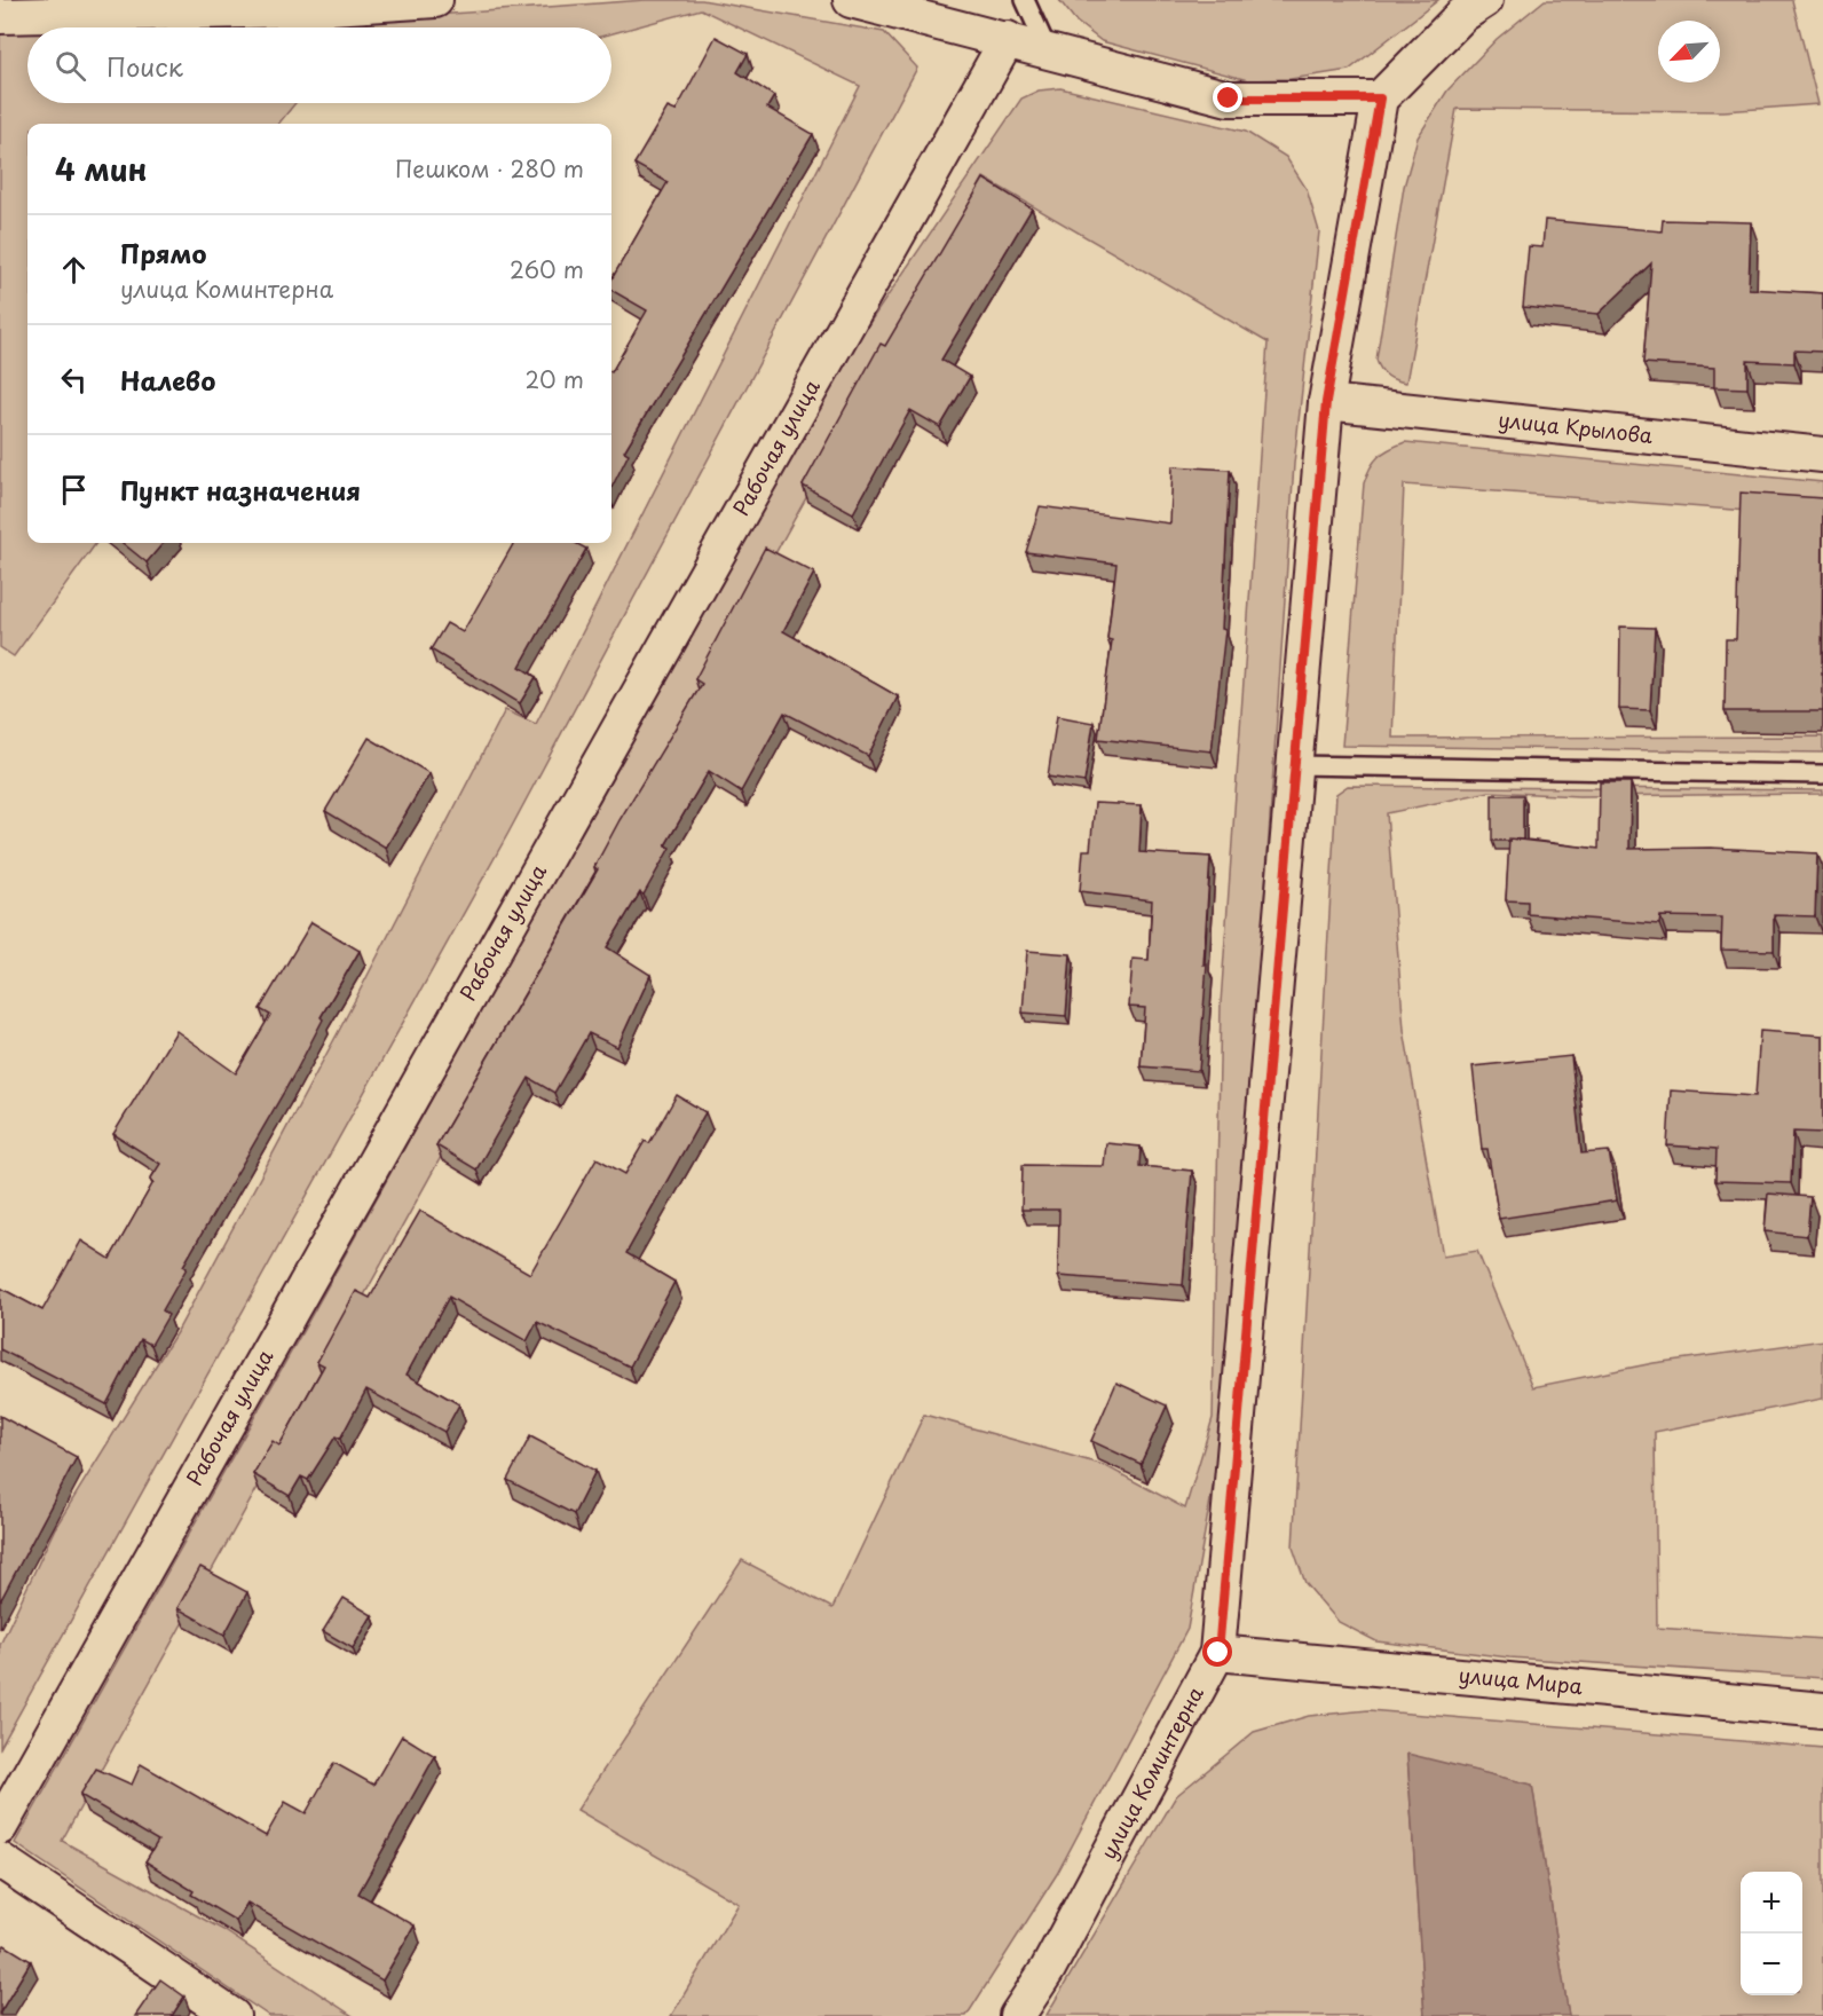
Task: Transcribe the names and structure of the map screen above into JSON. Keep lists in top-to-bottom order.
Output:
{
  "streets": {
    "street": [
      "улица Крылова",
      "Рабочая улица",
      "улица Мира",
      "улица Коминтерна"
    ]
  },
  "crossings": [
    ["улица Крылова", "улица Коминтерна"],
    ["улица Мира", "улица Коминтерна"]
  ],
  "north": "bottom left",
  "page": {
    "search": "Поиск",
    "heading": ["4 мин", "Пешком · 280 m"],
    "list": [
      ["Прямо", "улица Коминтерна", "260 m"],
      ["Налево", "20 m"],
      "Пункт назначения"
    ],
    "map_buttons": ["+", "−"]
  }
}
